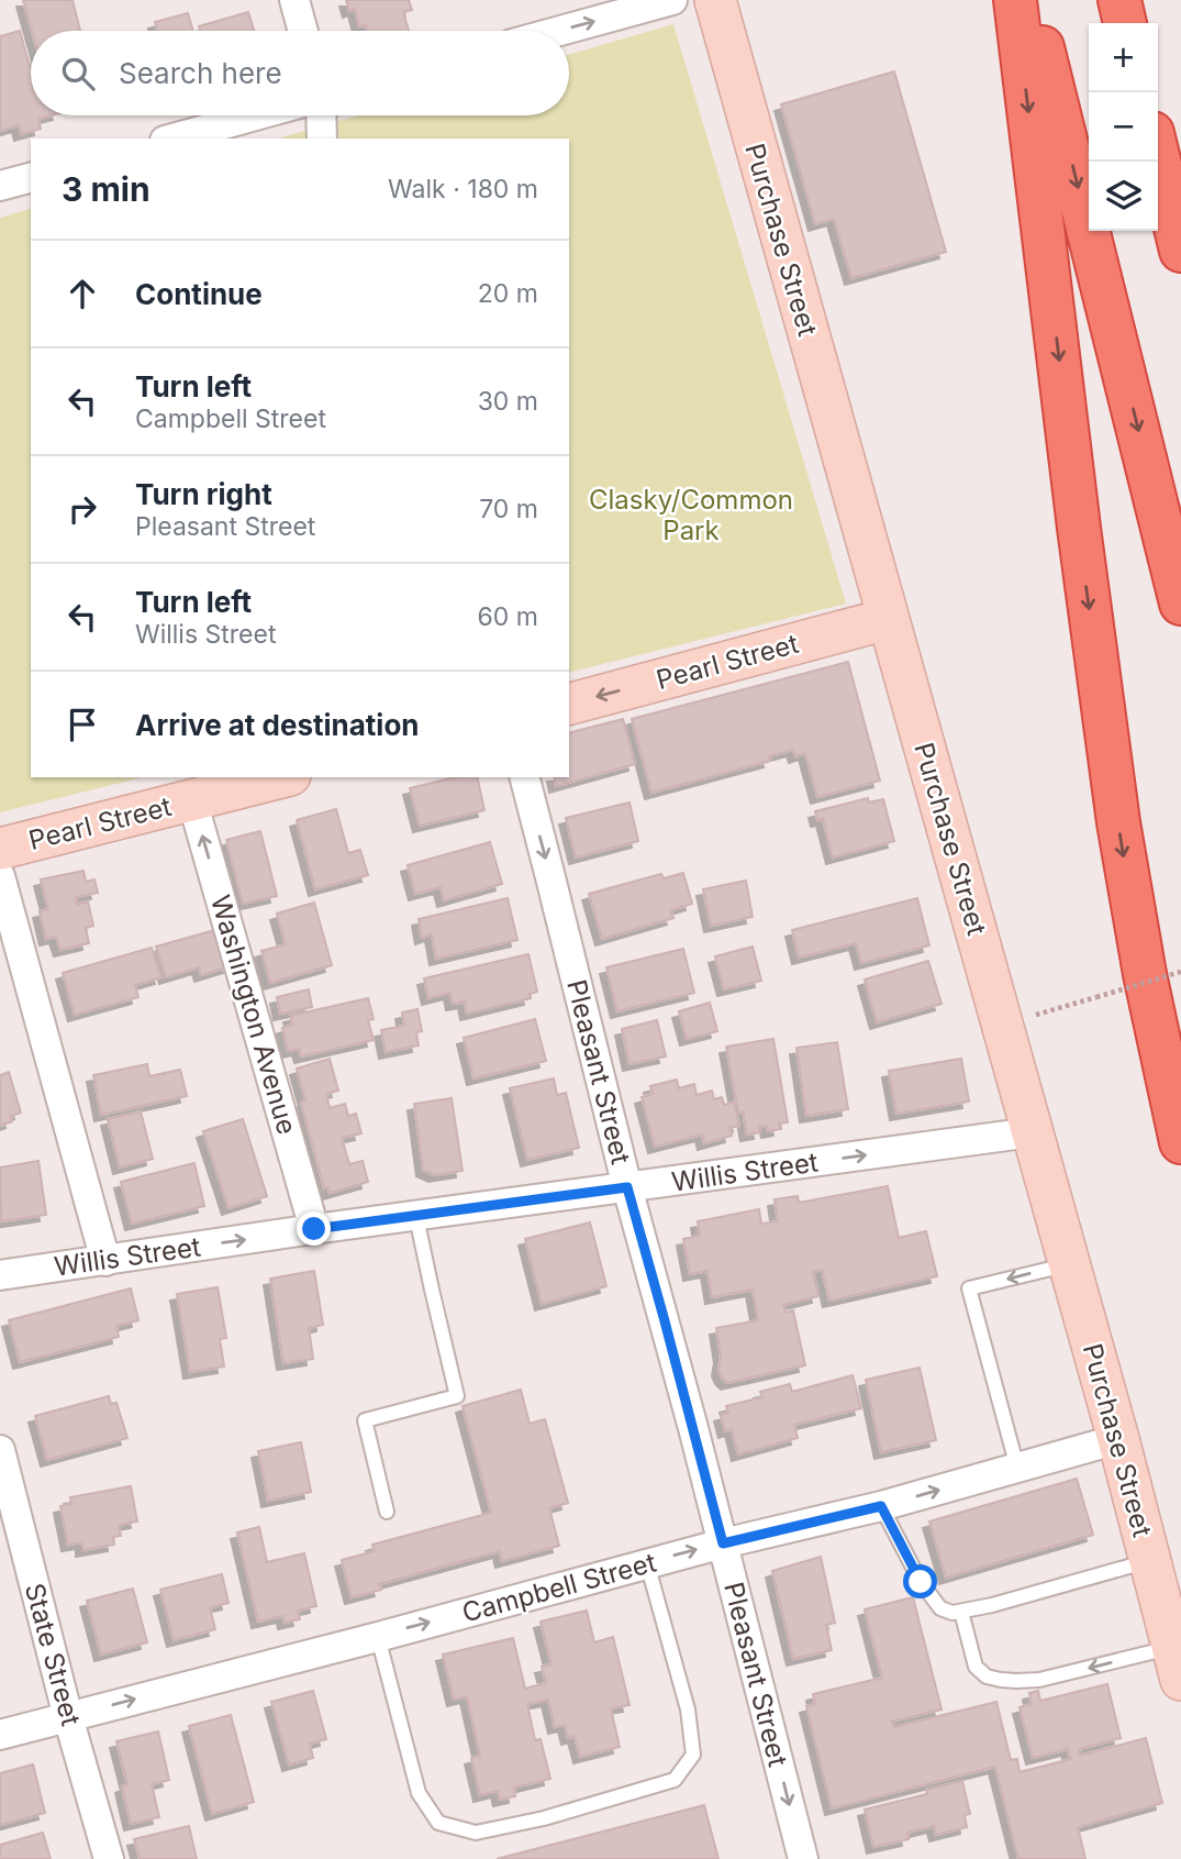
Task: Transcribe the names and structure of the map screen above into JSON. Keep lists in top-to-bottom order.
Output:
{
  "streets": {
    "main road": ["Purchase Street", "Pearl Street"],
    "street": [
      "Washington Avenue",
      "Pleasant Street",
      "Willis Street",
      "Campbell Street",
      "State Street"
    ]
  },
  "crossings": [
    ["Purchase Street", "Pearl Street"],
    ["Purchase Street", "Willis Street"],
    ["Purchase Street", "Campbell Street"],
    ["Pearl Street", "Washington Avenue"],
    ["Washington Avenue", "Willis Street"],
    ["Pleasant Street", "Willis Street"],
    ["Pleasant Street", "Campbell Street"],
    ["Campbell Street", "State Street"]
  ],
  "one_way": [
    "Pearl Street",
    "Pleasant Street",
    "Willis Street",
    "Campbell Street"
  ],
  "parks": ["Clasky/Common Park"],
  "page": {
    "map_buttons": ["+", "−"],
    "search": "Search here",
    "heading": ["3 min", "Walk · 180 m"],
    "list": [
      ["Continue", "20 m"],
      ["Turn left", "Campbell Street", "30 m"],
      ["Turn right", "Pleasant Street", "70 m"],
      ["Turn left", "Willis Street", "60 m"],
      "Arrive at destination"
    ]
  }
}
